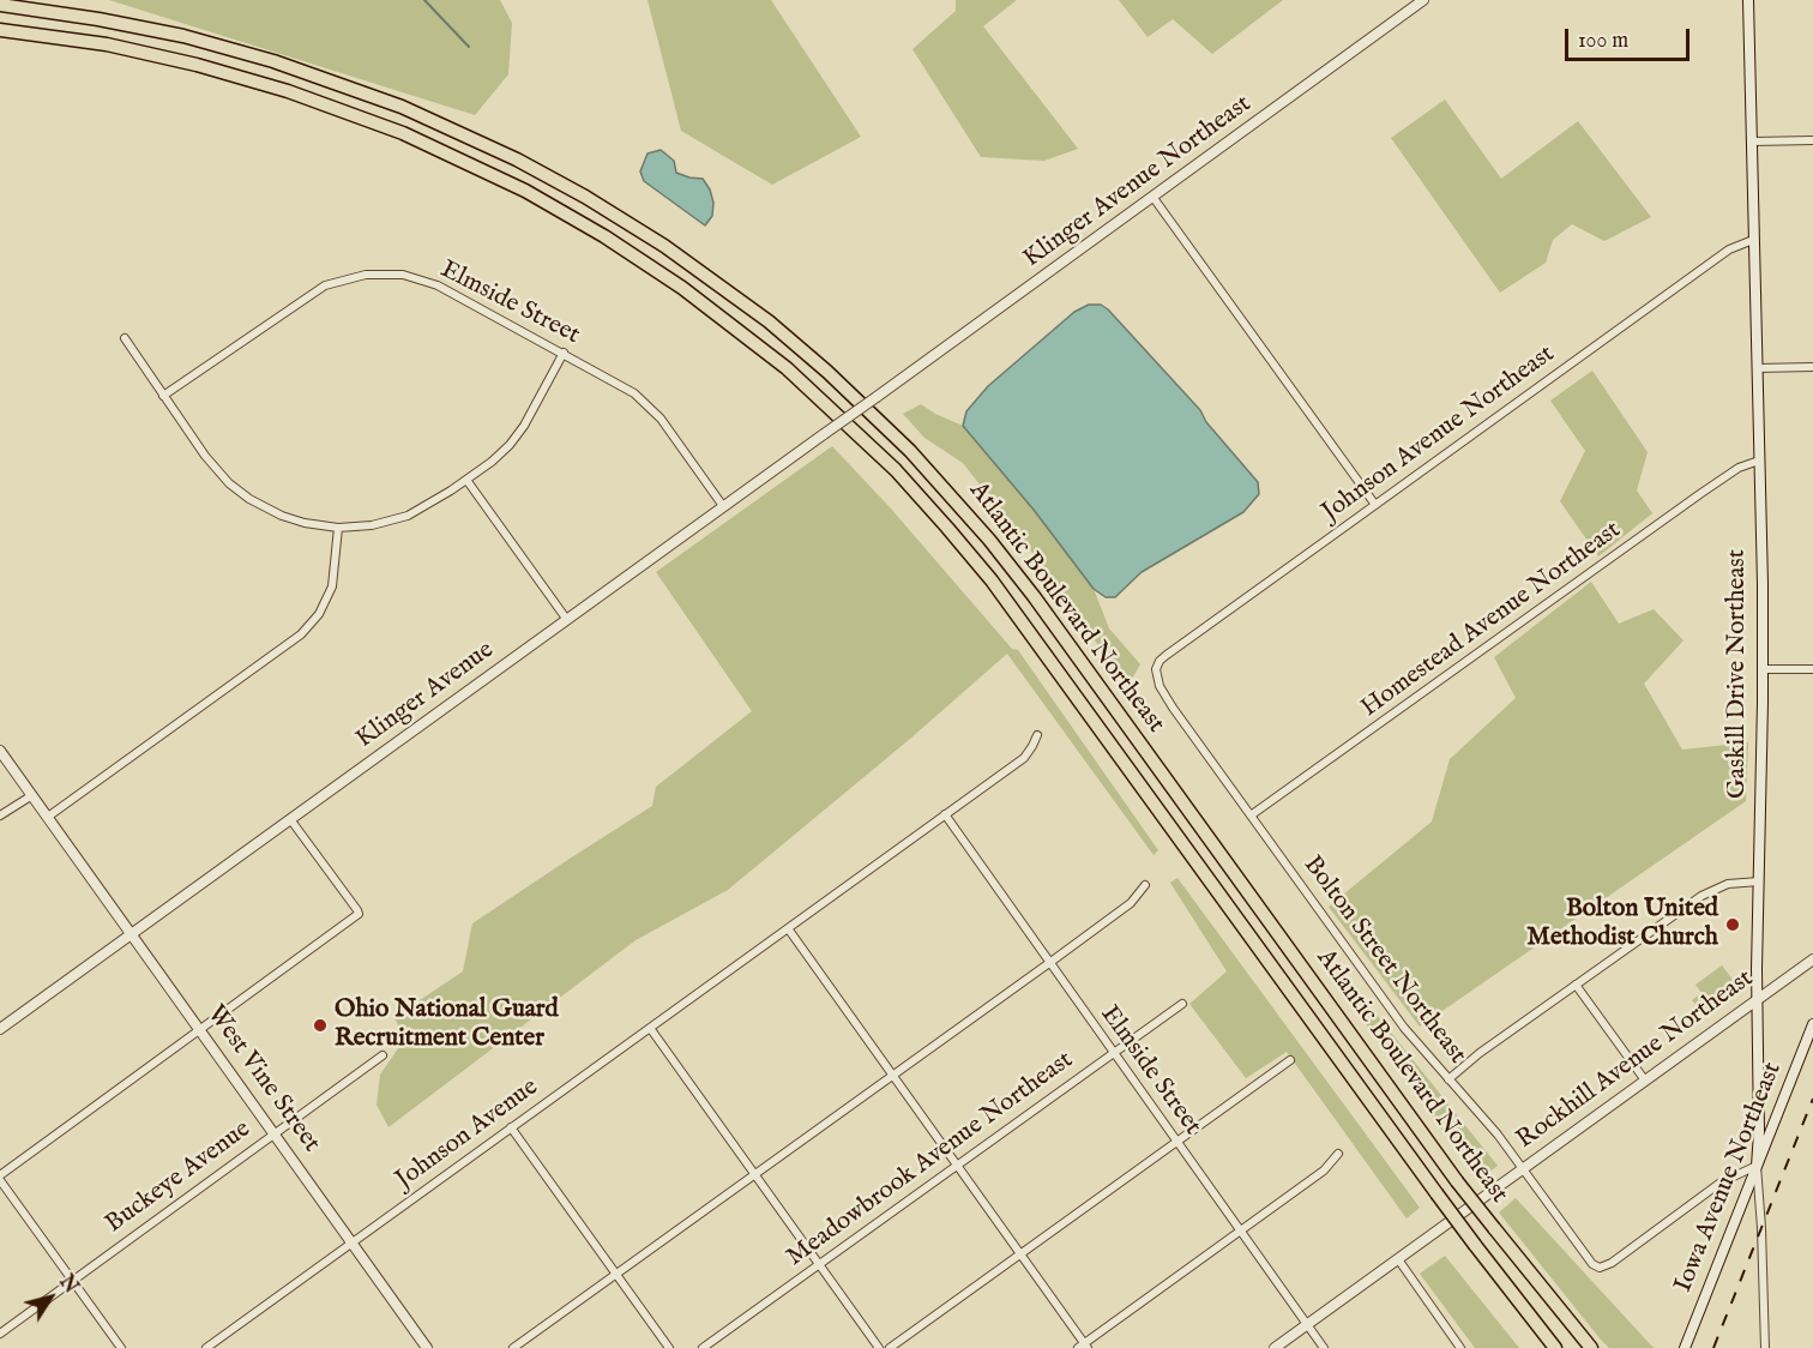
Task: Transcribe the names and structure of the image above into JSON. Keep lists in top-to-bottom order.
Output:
{
  "streets": {
    "highway": ["Atlantic Boulevard Northeast"],
    "main road": ["Gaskill Drive Northeast", "Iowa Avenue Northeast"],
    "street": [
      "Klinger Avenue Northeast",
      "Elmside Street",
      "Johnson Avenue Northeast",
      "Homestead Avenue Northeast",
      "Klinger Avenue",
      "Bolton Street Northeast",
      "Rockhill Avenue Northeast",
      "West Vine Street",
      "Johnson Avenue",
      "Meadowbrook Avenue Northeast",
      "Buckeye Avenue"
    ]
  },
  "crossings": [
    ["Klinger Avenue Northeast", "Klinger Avenue"],
    ["Elmside Street", "Klinger Avenue"],
    ["Elmside Street", "Rockhill Avenue Northeast"],
    ["Elmside Street", "Meadowbrook Avenue Northeast"],
    ["Johnson Avenue Northeast", "Gaskill Drive Northeast"],
    ["Johnson Avenue Northeast", "Bolton Street Northeast"],
    ["Homestead Avenue Northeast", "Gaskill Drive Northeast"],
    ["Homestead Avenue Northeast", "Bolton Street Northeast"],
    ["Gaskill Drive Northeast", "Bolton Street Northeast"],
    ["Gaskill Drive Northeast", "Rockhill Avenue Northeast"],
    ["Gaskill Drive Northeast", "Iowa Avenue Northeast"],
    ["Klinger Avenue", "West Vine Street"],
    ["Bolton Street Northeast", "Rockhill Avenue Northeast"],
    ["Bolton Street Northeast", "Iowa Avenue Northeast"],
    ["West Vine Street", "Johnson Avenue"],
    ["West Vine Street", "Buckeye Avenue"]
  ],
  "places": ["Bolton United Methodist Church", "Ohio National Guard Recruitment Center"],
  "scale_bar": "100 m",
  "north": "top right"
}
